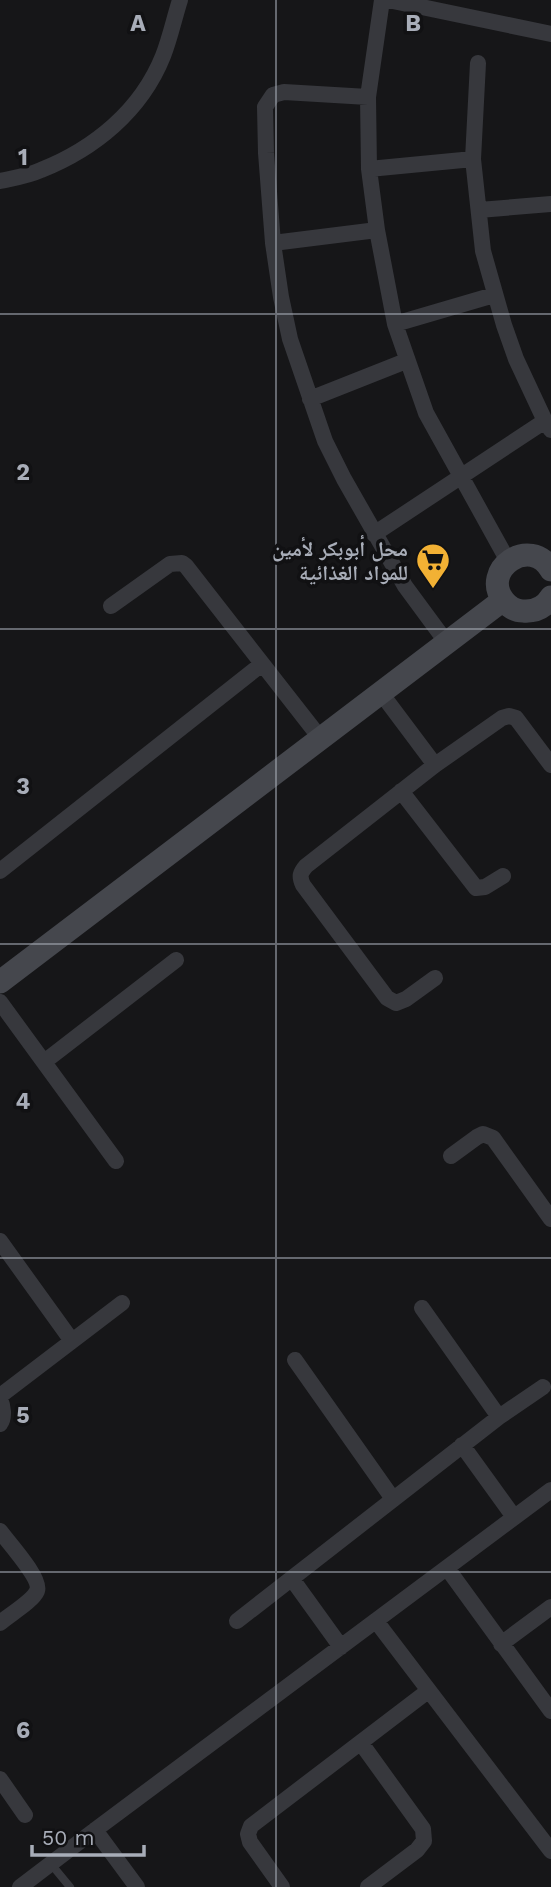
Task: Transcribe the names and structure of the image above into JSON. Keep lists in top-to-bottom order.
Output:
{
  "places": {
    "supermarket": ["محل أبوبكر لأمين للمواد الغذائية"]
  },
  "scale_bar": "50 m",
  "grid": {
    "columns": ["A", "B"],
    "rows": [
      "1",
      "2",
      "3",
      "4",
      "5",
      "6"
    ]
  }
}
